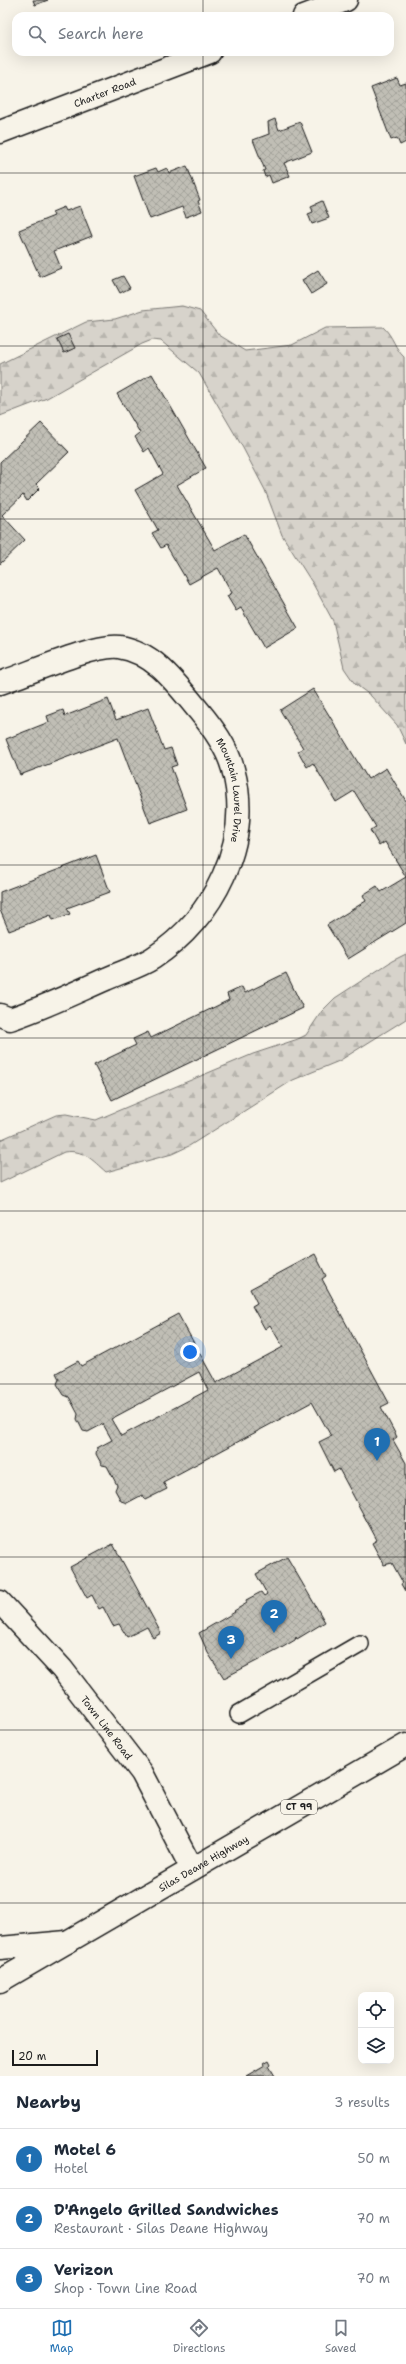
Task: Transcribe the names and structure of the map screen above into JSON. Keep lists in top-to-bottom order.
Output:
{
  "streets": {
    "main road": [
      "Charter Road",
      "Mountain Laurel Drive",
      "Town Line Road",
      "CT 99",
      "Silas Deane Highway"
    ]
  },
  "crossings": [
    ["Town Line Road", "Silas Deane Highway"]
  ],
  "scale_bar": "20 m",
  "page": {
    "search": "Search here",
    "pins": ["1", "2", "3"],
    "scale": "20 m",
    "heading": ["Nearby", "3 results"],
    "list": [
      {
        "mark": "1",
        "name": "Motel 6",
        "note": "Hotel",
        "value": "50 m"
      },
      {
        "mark": "2",
        "name": "D'Angelo Grilled Sandwiches",
        "note": "Restaurant · Silas Deane Highway",
        "value": "70 m"
      },
      {
        "mark": "3",
        "name": "Verizon",
        "note": "Shop · Town Line Road",
        "value": "70 m"
      }
    ],
    "nav": ["Map", "Directions", "Saved"]
  }
}
